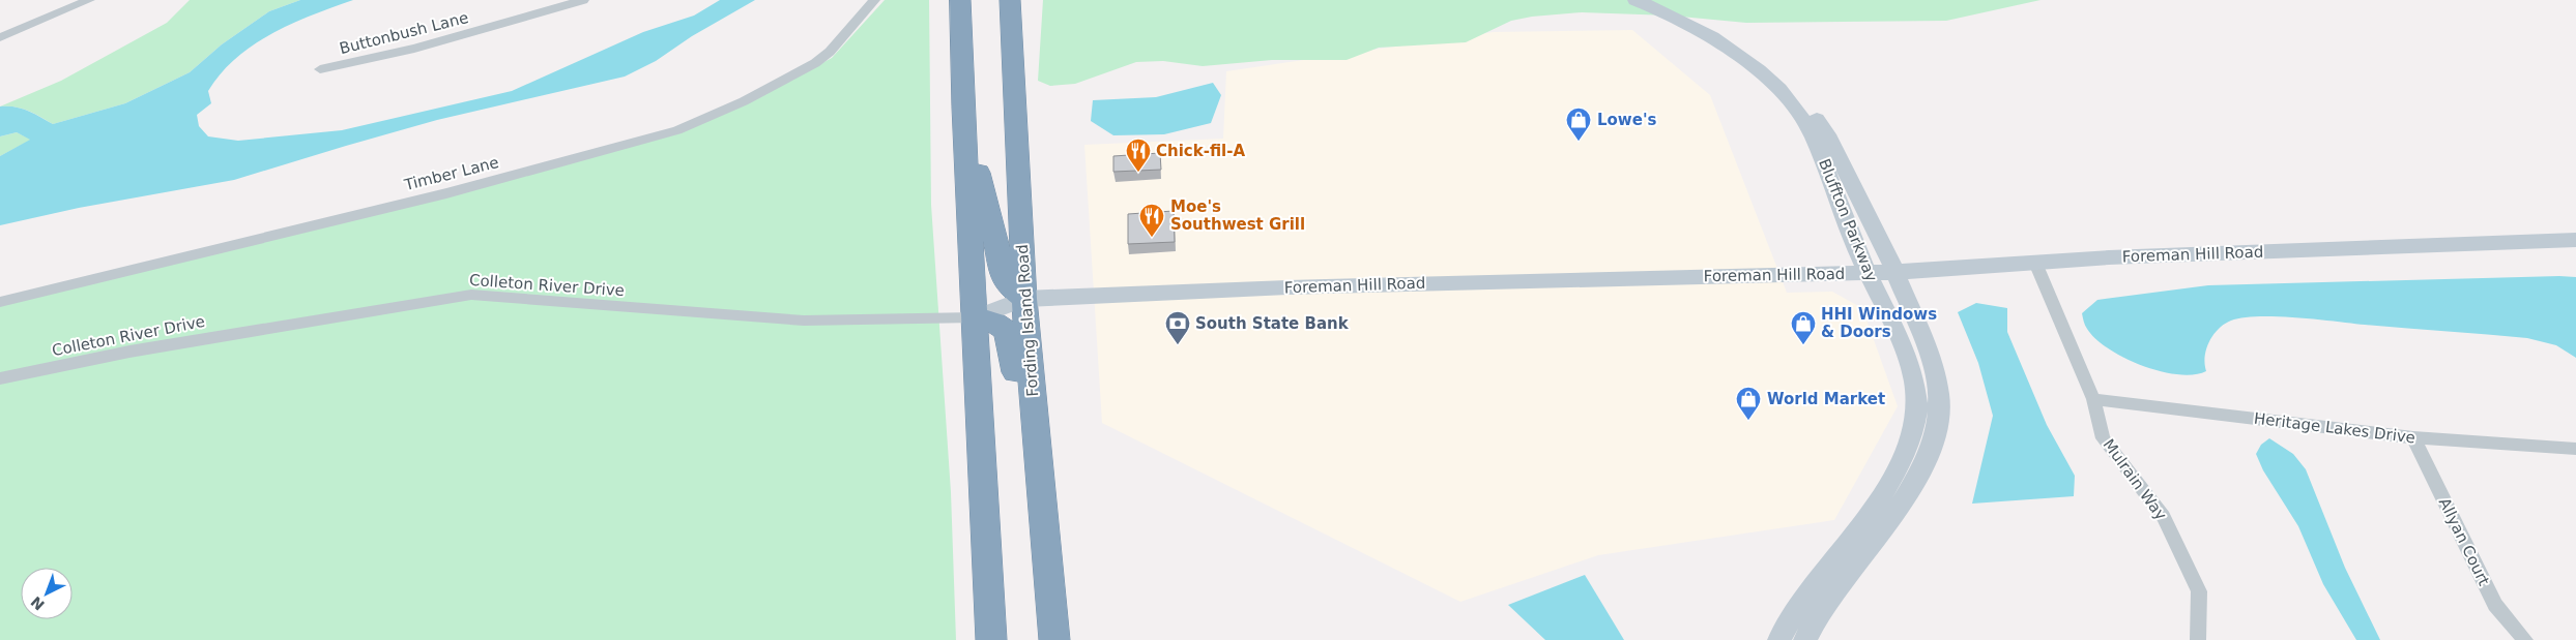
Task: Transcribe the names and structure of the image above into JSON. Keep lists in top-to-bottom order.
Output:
{
  "streets": {
    "highway": ["Fording Island Road"],
    "main road": ["Bluffton Parkway", "Foreman Hill Road"],
    "street": [
      "Buttonbush Lane",
      "Timber Lane",
      "Colleton River Drive",
      "Heritage Lakes Drive",
      "Mulrain Way",
      "Allyan Court"
    ]
  },
  "crossings": [
    ["Bluffton Parkway", "Foreman Hill Road"],
    ["Foreman Hill Road", "Colleton River Drive"],
    ["Foreman Hill Road", "Fording Island Road"],
    ["Foreman Hill Road", "Mulrain Way"],
    ["Heritage Lakes Drive", "Mulrain Way"],
    ["Heritage Lakes Drive", "Allyan Court"]
  ],
  "places": {
    "shop": ["Lowe's", "HHI Windows & Doors", "World Market"],
    "restaurant": ["Chick-fil-A", "Moe's Southwest Grill"],
    "bank": ["South State Bank"]
  },
  "north": "bottom left"
}
